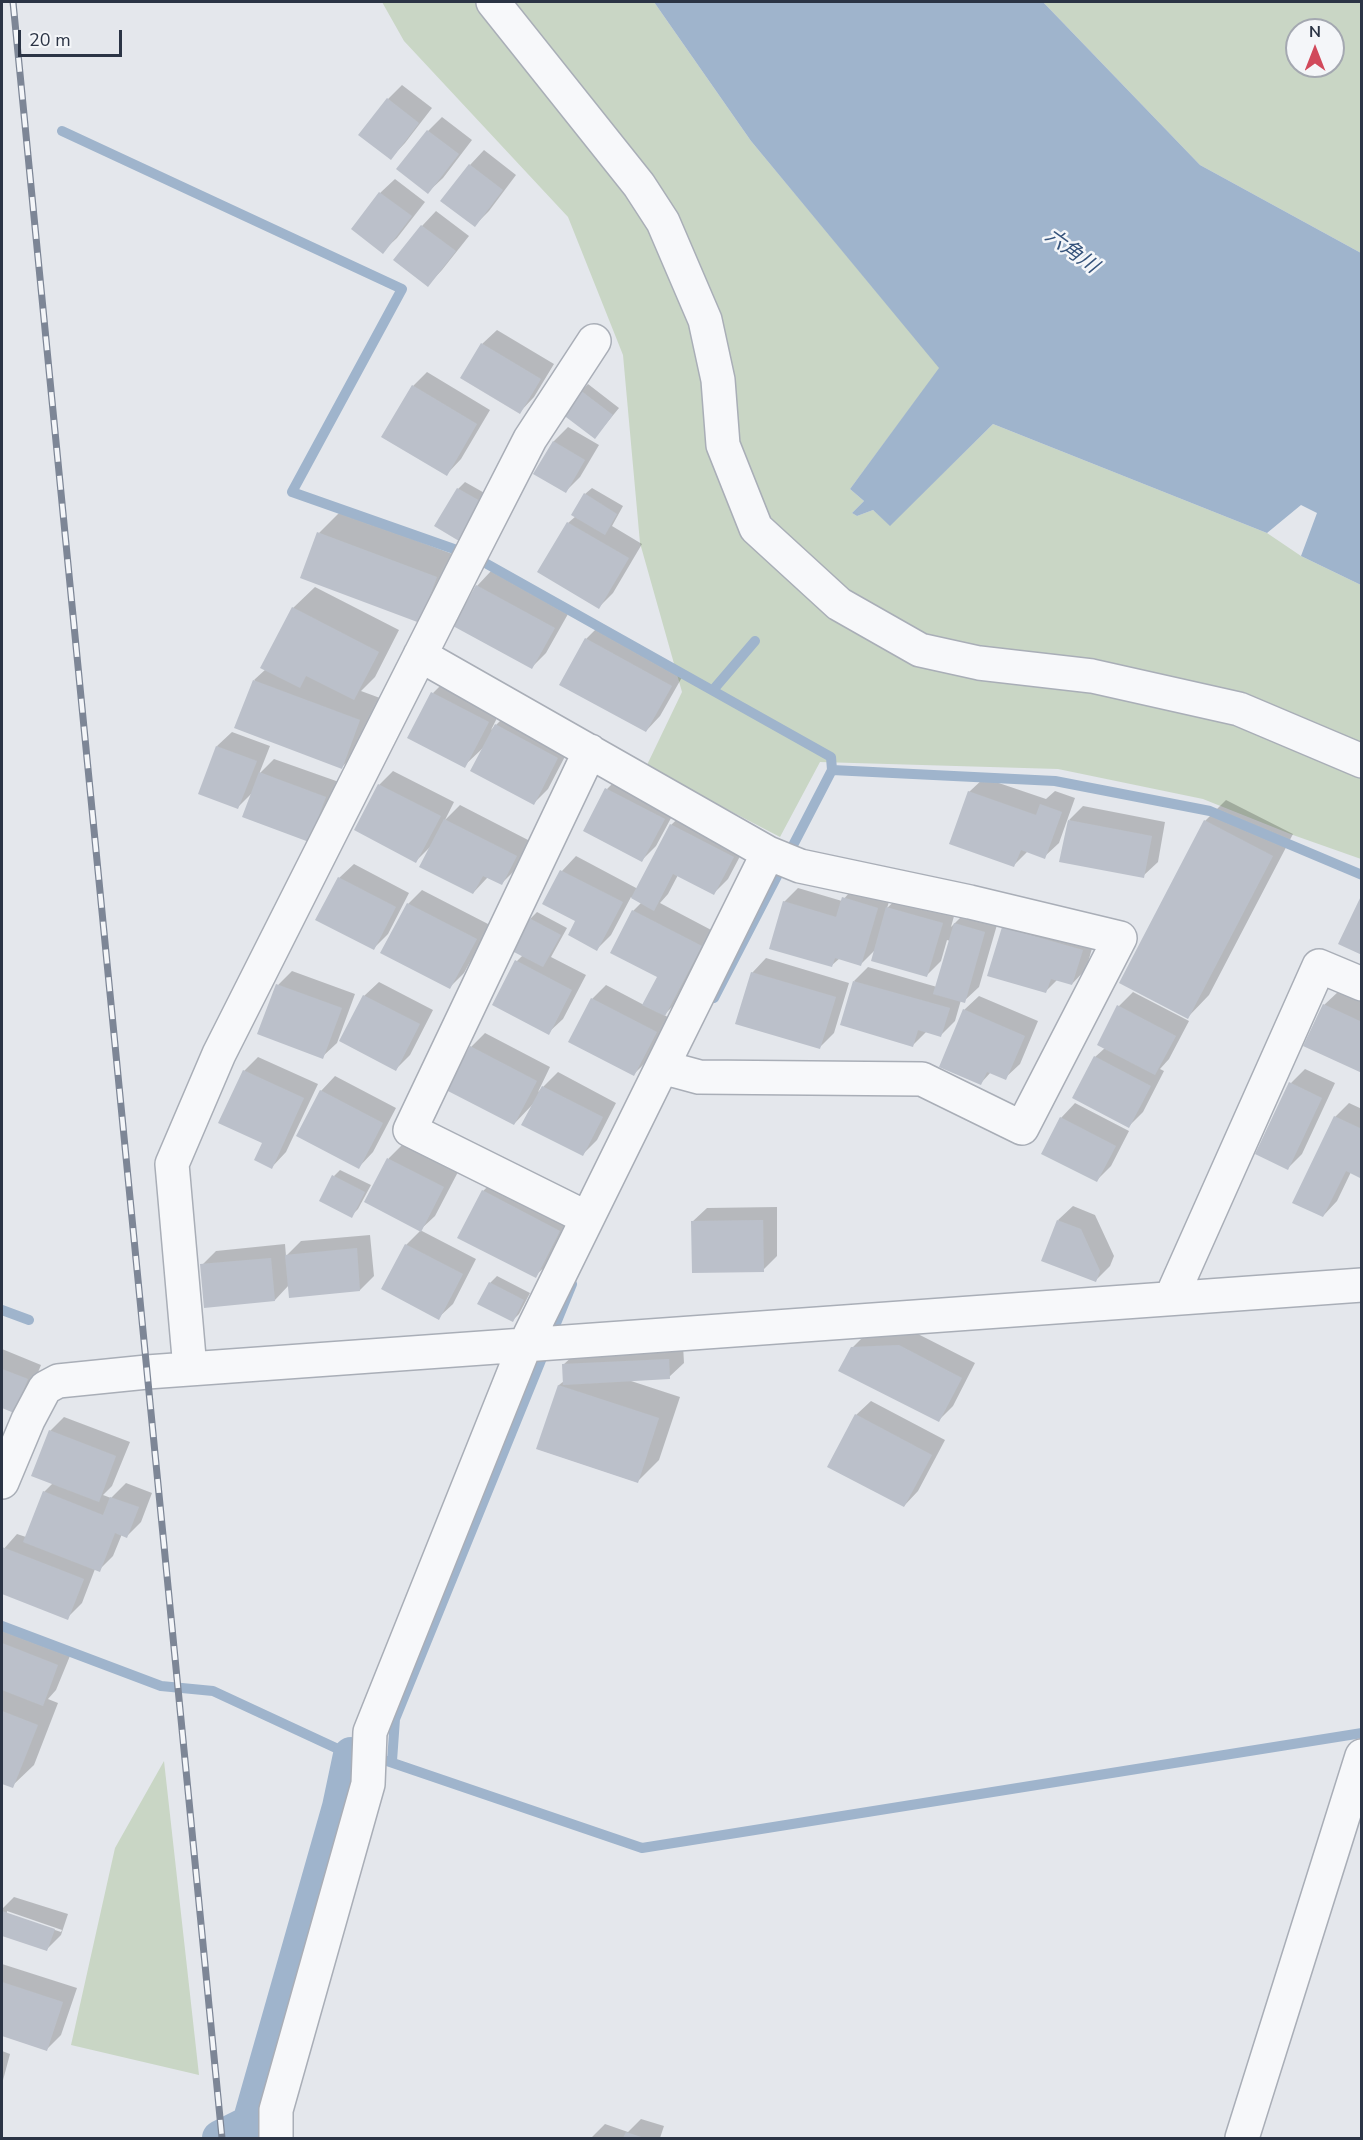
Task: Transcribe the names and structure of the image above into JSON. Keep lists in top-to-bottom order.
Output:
{
  "water": ["六角川"],
  "scale_bar": "20 m",
  "north": "top"
}
